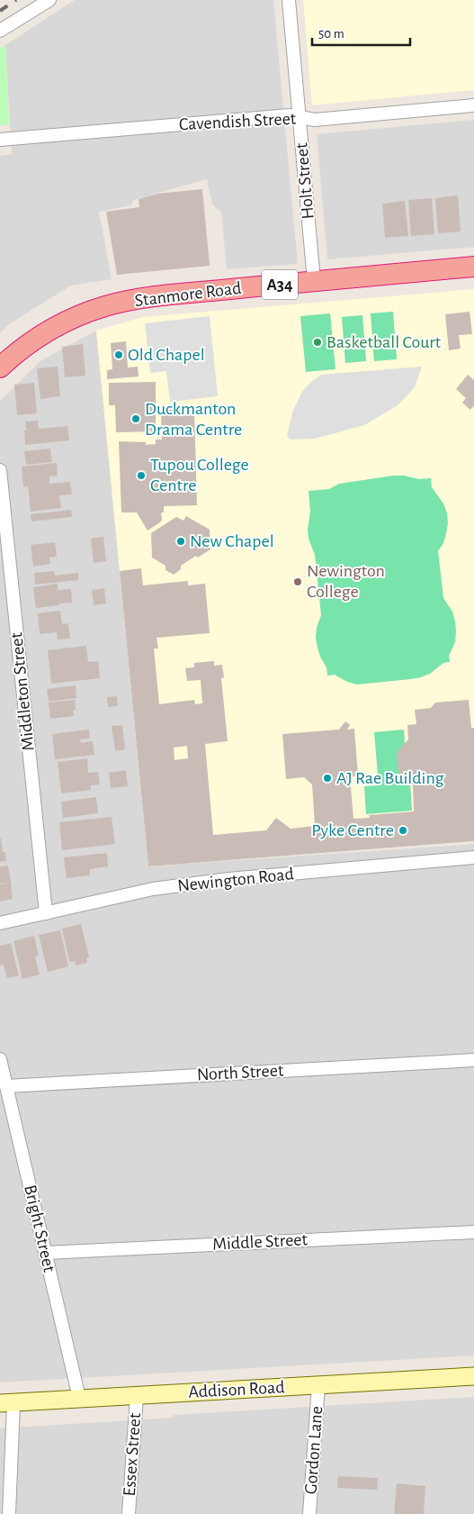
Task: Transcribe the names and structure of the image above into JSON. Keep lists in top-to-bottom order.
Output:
{
  "streets": {
    "highway": ["A34", "Stanmore Road"],
    "main road": ["Addison Road"],
    "street": [
      "Cavendish Street",
      "Holt Street",
      "Middleton Street",
      "Newington Road",
      "North Street",
      "Bright Street",
      "Middle Street",
      "Gordon Lane",
      "Essex Street"
    ]
  },
  "crossings": [
    ["Cavendish Street", "Holt Street"],
    ["Holt Street", "Stanmore Road"],
    ["Middleton Street", "Newington Road"],
    ["North Street", "Bright Street"],
    ["Bright Street", "Middle Street"],
    ["Bright Street", "Addison Road"],
    ["Addison Road", "Gordon Lane"],
    ["Addison Road", "Essex Street"]
  ],
  "places": [
    "Basketball Court",
    "Old Chapel",
    "Duckmanton Drama Centre",
    "Tupou College Centre",
    "New Chapel",
    "Newington College",
    "AJ Rae Building",
    "Pyke Centre"
  ],
  "scale_bar": "50 m"
}
